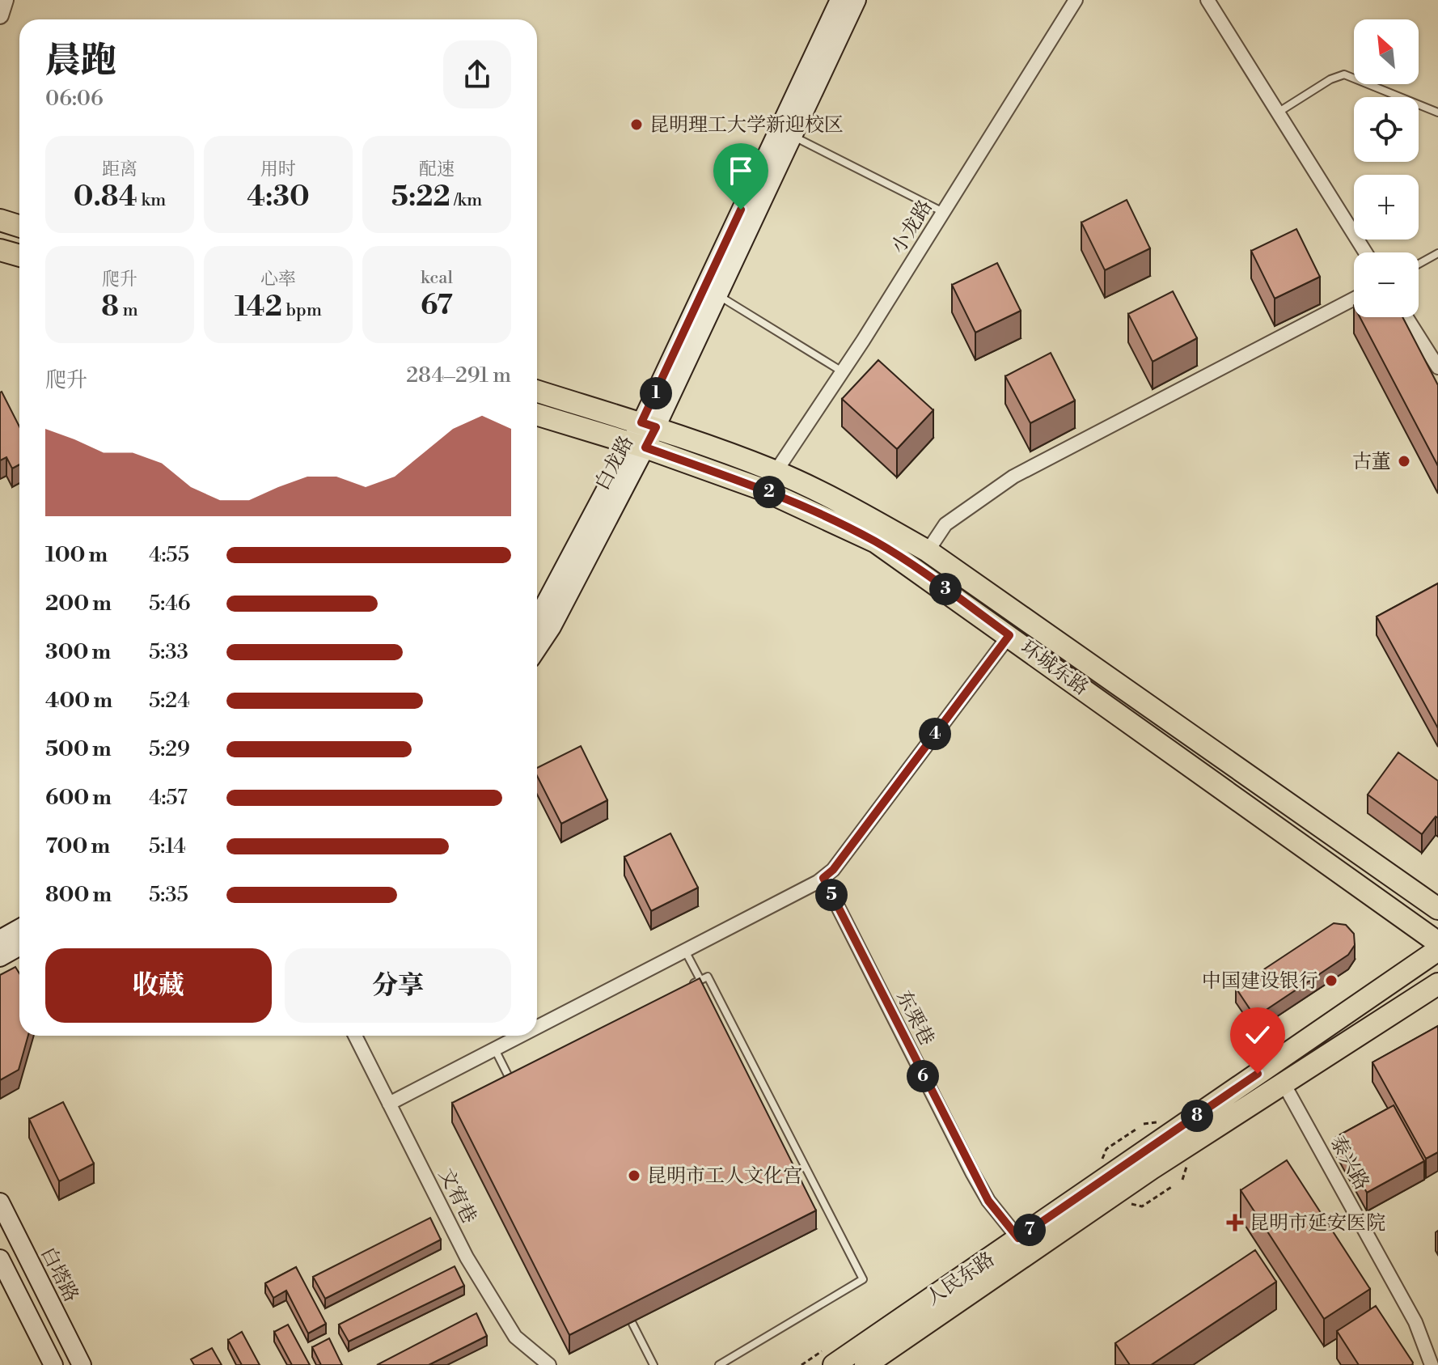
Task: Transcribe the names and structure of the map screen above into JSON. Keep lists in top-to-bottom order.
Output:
{
  "streets": {
    "main road": [
      "白龙路",
      "环城东路",
      "白塔路",
      "人民东路"
    ],
    "street": [
      "小龙路",
      "东栗巷",
      "泰兴路",
      "文宥巷"
    ]
  },
  "crossings": [
    ["小龙路", "环城东路"],
    ["白龙路", "环城东路"],
    ["东栗巷", "人民东路"],
    ["泰兴路", "人民东路"]
  ],
  "places": {
    "other": [
      "昆明理工大学新迎校区",
      "古董",
      "中国建设银行",
      "昆明市工人文化宫"
    ],
    "health": ["昆明市延安医院"]
  },
  "north": "top left",
  "page": {
    "map_buttons": ["+", "−"],
    "heading": ["晨跑", "06:06"],
    "stats": [
      ["距离", "0.84 km"],
      ["用时", "4:30"],
      ["配速", "5:22 /km"],
      ["爬升", "8 m"],
      ["心率", "142 bpm"],
      ["kcal", "67"]
    ],
    "chart": ["爬升", "284–291 m"],
    "pins": [
      "1",
      "2",
      "3",
      "4",
      "5",
      "6",
      "8",
      "7"
    ],
    "list": [
      {
        "name": "100 m",
        "note": "4:55"
      },
      {
        "name": "200 m",
        "note": "5:46"
      },
      {
        "name": "300 m",
        "note": "5:33"
      },
      {
        "name": "400 m",
        "note": "5:24"
      },
      {
        "name": "500 m",
        "note": "5:29"
      },
      {
        "name": "600 m",
        "note": "4:57"
      },
      {
        "name": "700 m",
        "note": "5:14"
      },
      {
        "name": "800 m",
        "note": "5:35"
      }
    ],
    "buttons": ["收藏", "分享"]
  }
}
